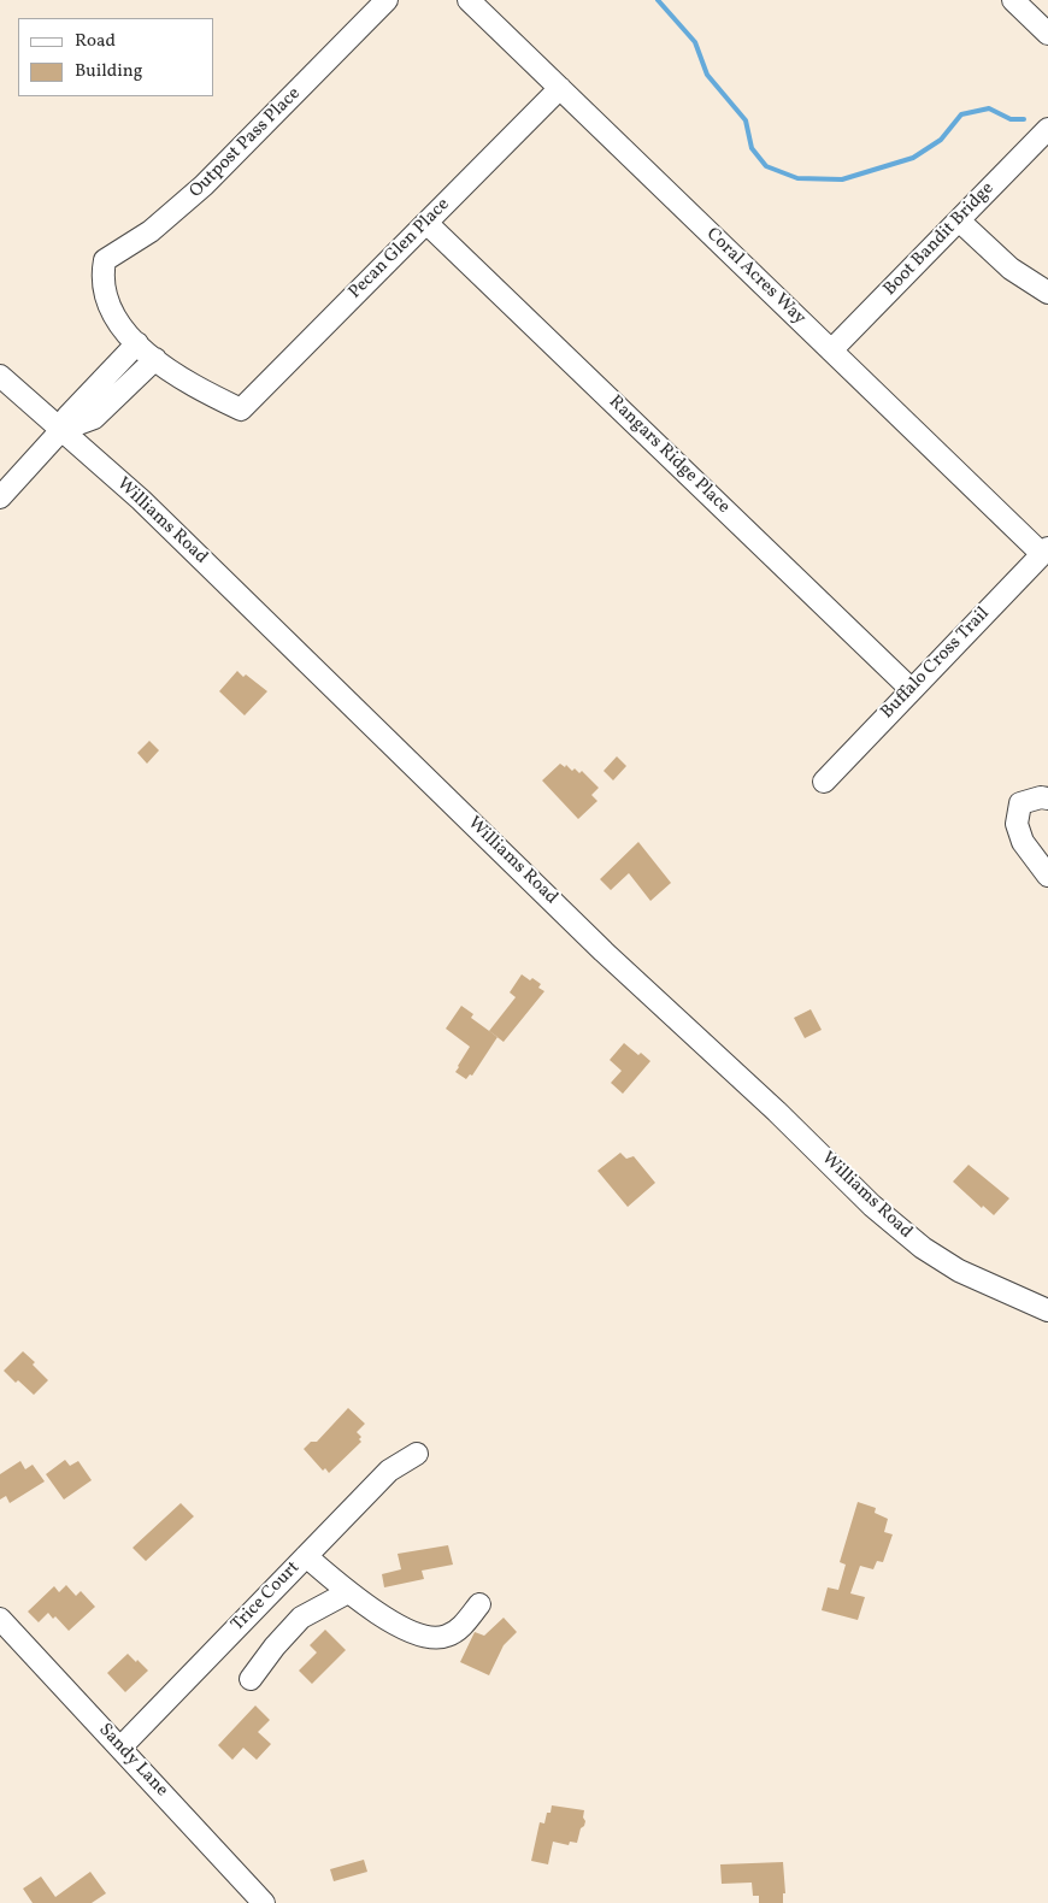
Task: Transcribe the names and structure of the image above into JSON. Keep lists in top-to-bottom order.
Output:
{
  "streets": {
    "street": [
      "Outpost Pass Place",
      "Boot Bandit Bridge",
      "Pecan Glen Place",
      "Coral Acres Way",
      "Rangars Ridge Place",
      "Williams Road",
      "Buffalo Cross Trail",
      "Trice Court",
      "Sandy Lane"
    ]
  },
  "crossings": [
    ["Boot Bandit Bridge", "Coral Acres Way"],
    ["Pecan Glen Place", "Coral Acres Way"],
    ["Pecan Glen Place", "Rangars Ridge Place"],
    ["Coral Acres Way", "Buffalo Cross Trail"],
    ["Rangars Ridge Place", "Buffalo Cross Trail"],
    ["Trice Court", "Sandy Lane"]
  ],
  "legend": ["Road", "Building"]
}
